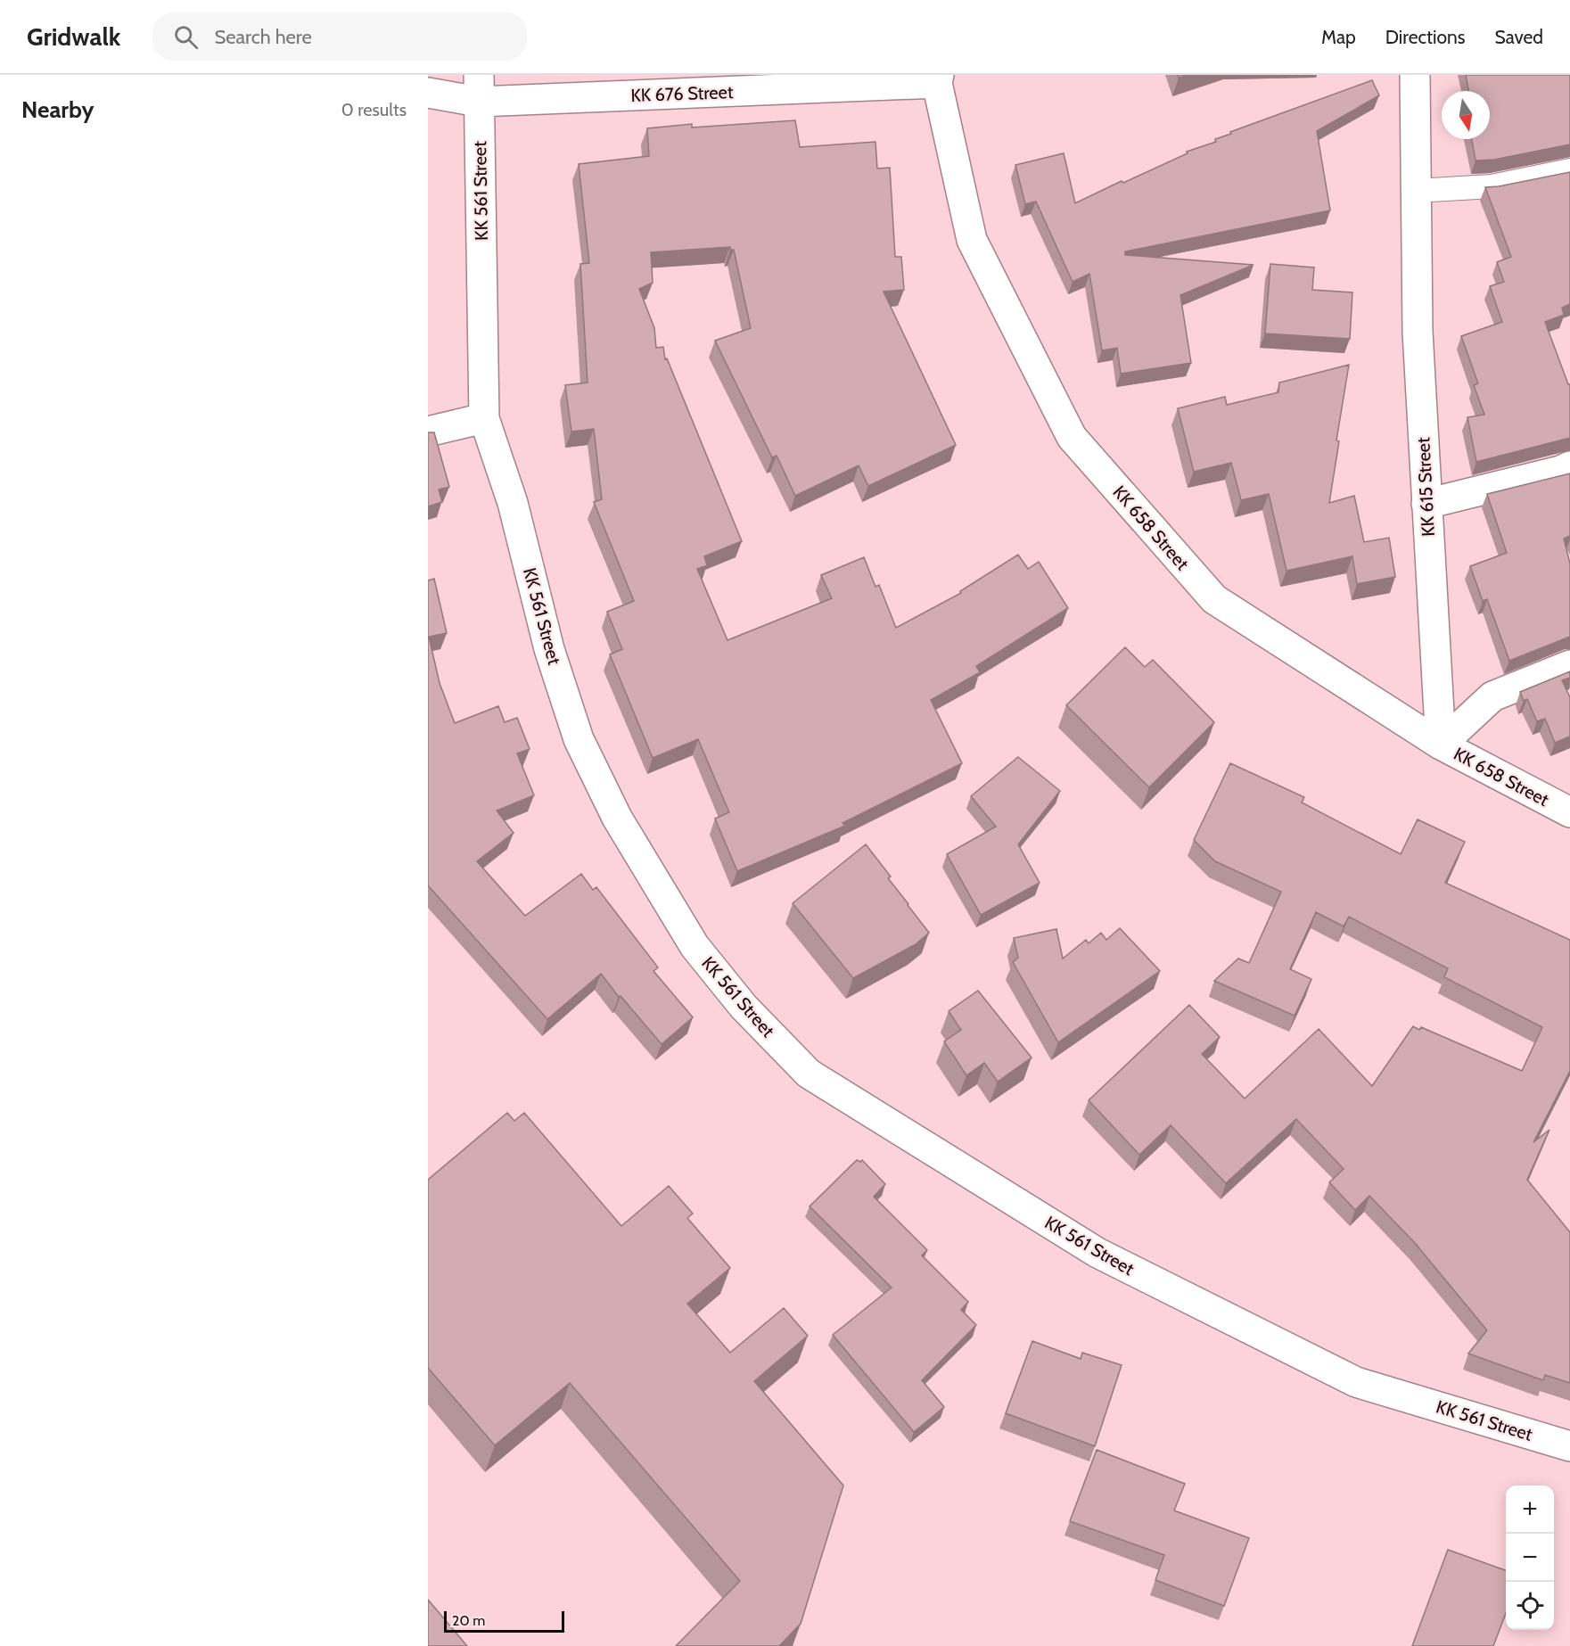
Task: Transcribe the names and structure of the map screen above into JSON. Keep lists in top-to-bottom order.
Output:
{
  "streets": {
    "street": [
      "KK 676 Street",
      "KK 561 Street",
      "KK 615 Street",
      "KK 658 Street"
    ]
  },
  "crossings": [
    ["KK 676 Street", "KK 561 Street"],
    ["KK 676 Street", "KK 658 Street"],
    ["KK 615 Street", "KK 658 Street"]
  ],
  "scale_bar": "20 m",
  "north": "bottom",
  "page": {
    "header": "Gridwalk",
    "search": "Search here",
    "nav": ["Map", "Directions", "Saved"],
    "heading": ["Nearby", "0 results"],
    "map_buttons": ["+", "−"],
    "scale": "20 m"
  }
}
